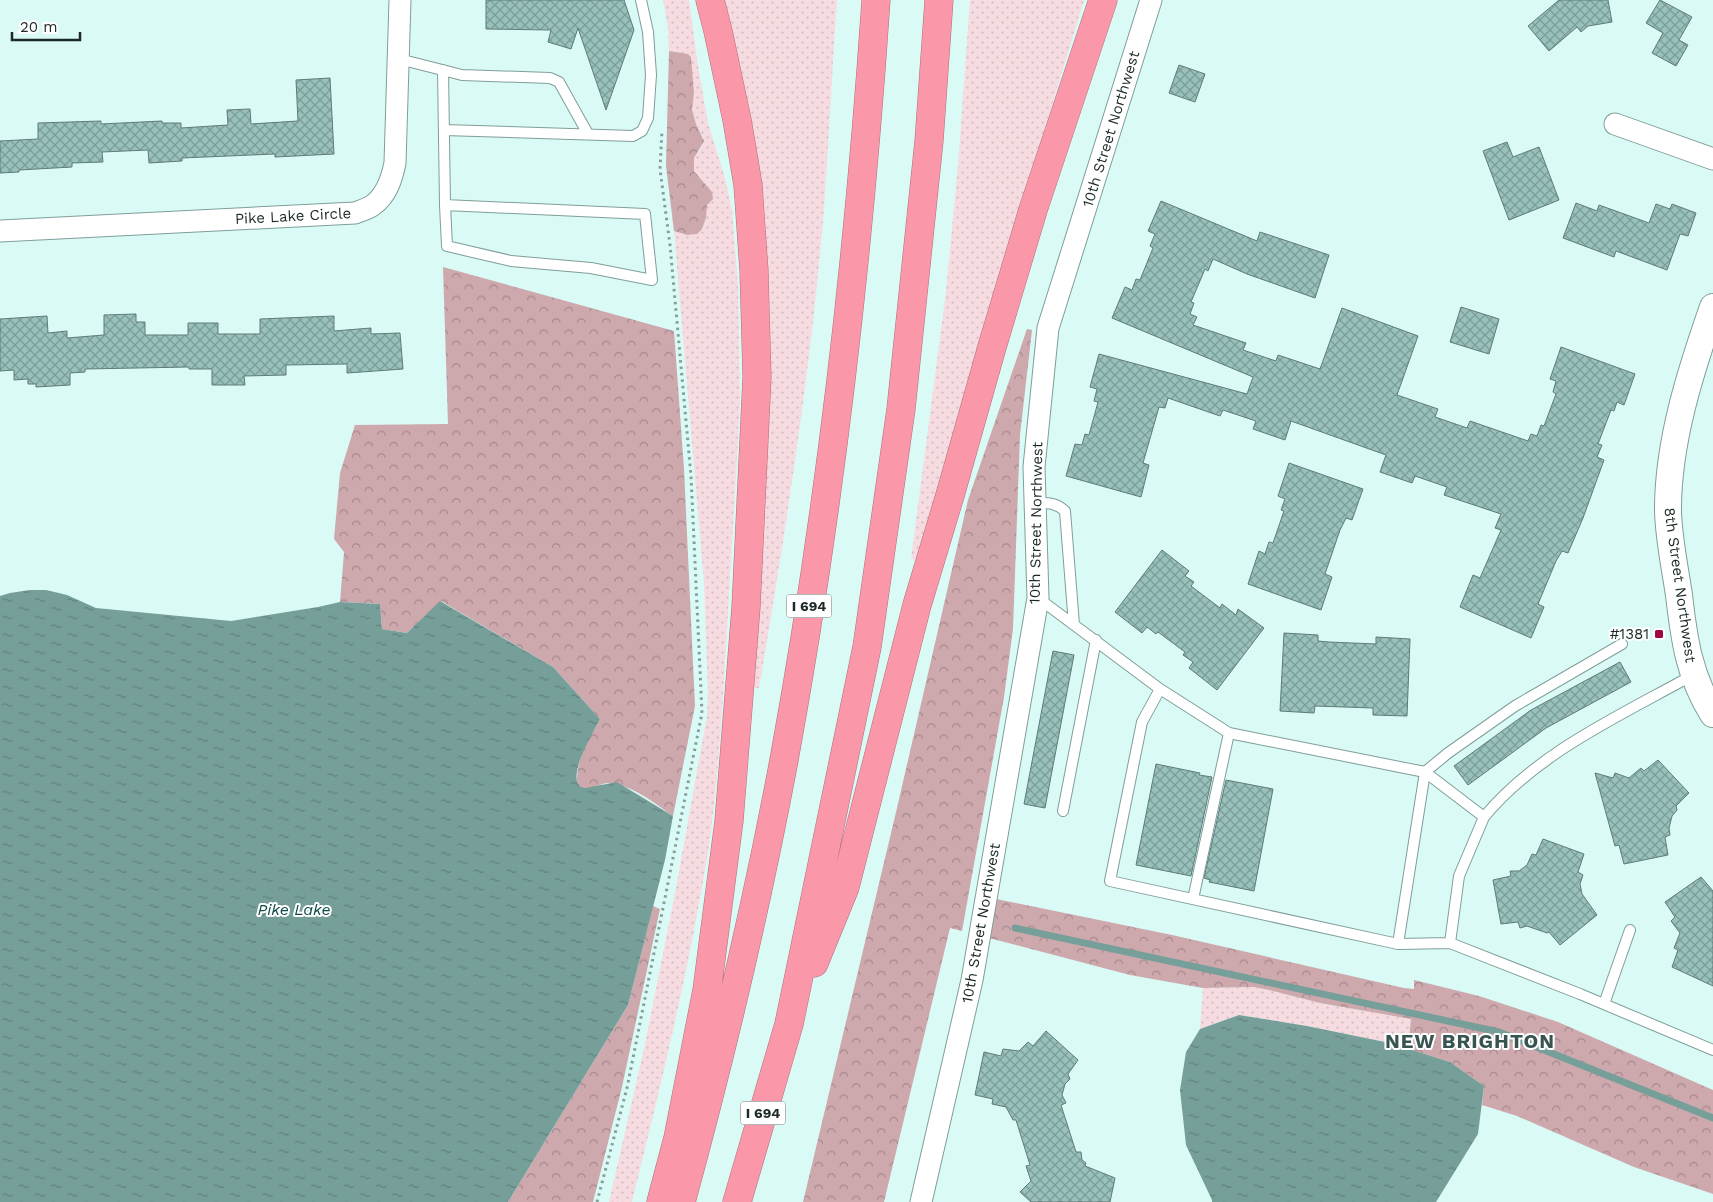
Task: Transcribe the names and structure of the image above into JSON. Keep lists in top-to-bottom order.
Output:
{
  "streets": {
    "highway": ["I 694"],
    "street": ["10th Street Northwest", "Pike Lake Circle", "8th Street Northwest"]
  },
  "districts": ["NEW BRIGHTON"],
  "water": ["Pike Lake"],
  "places": {
    "transit": ["#1381"]
  },
  "scale_bar": "20 m"
}
